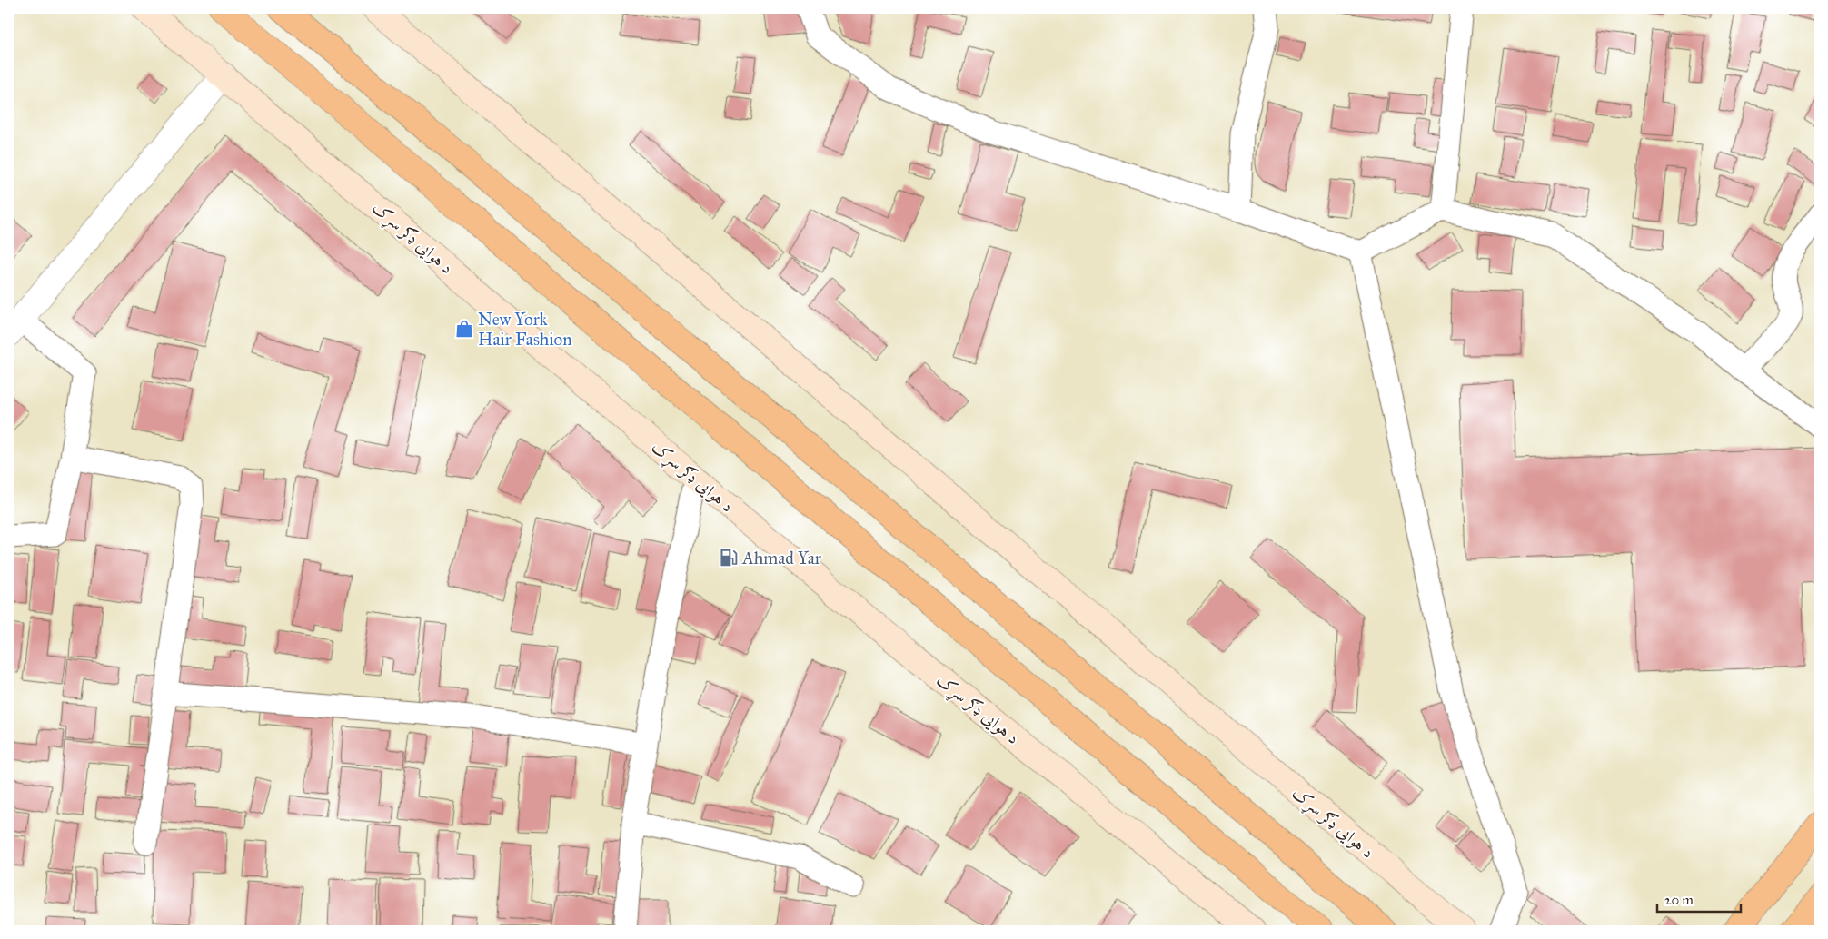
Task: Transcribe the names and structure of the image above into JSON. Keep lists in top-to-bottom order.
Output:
{
  "streets": {
    "main road": ["د هوایی ډګر سړک"]
  },
  "places": {
    "shop": ["New York Hair Fashion"],
    "fuel station": ["Ahmad Yar"]
  },
  "scale_bar": "20 m"
}
